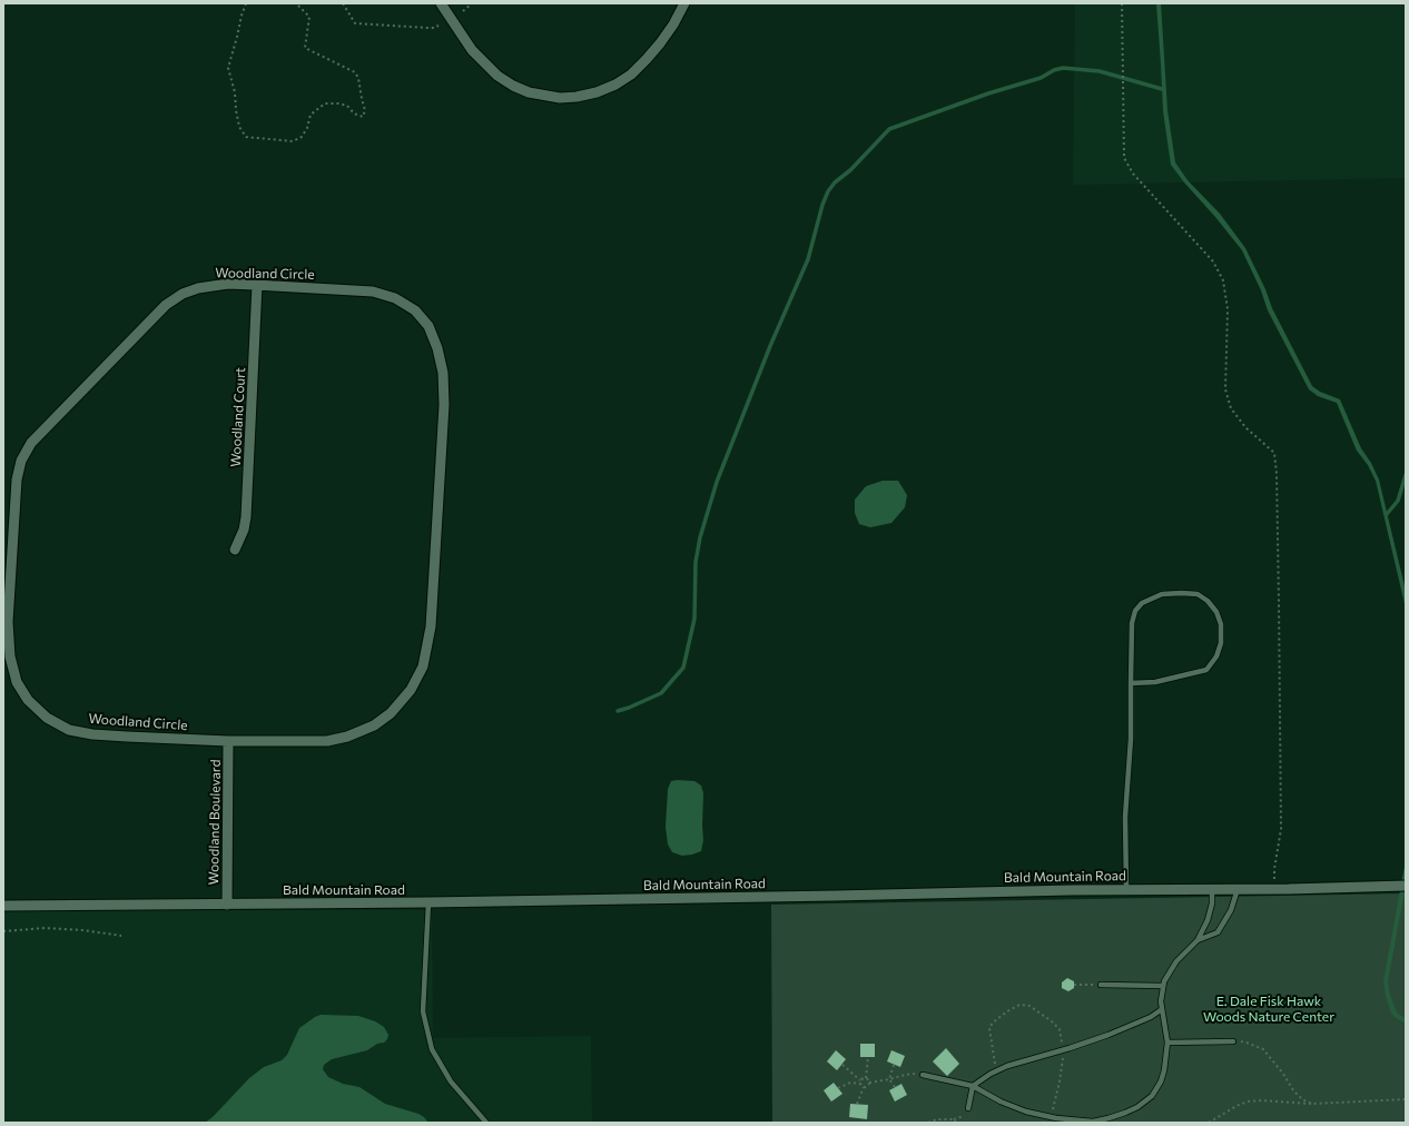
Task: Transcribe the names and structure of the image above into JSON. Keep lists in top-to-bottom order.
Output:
{
  "streets": {
    "street": [
      "Woodland Circle",
      "Woodland Court",
      "Woodland Boulevard",
      "Bald Mountain Road"
    ]
  },
  "crossings": [
    ["Woodland Circle", "Woodland Court"],
    ["Woodland Circle", "Woodland Boulevard"],
    ["Woodland Boulevard", "Bald Mountain Road"]
  ],
  "parks": ["E. Dale Fisk Hawk Woods Nature Center"]
}
